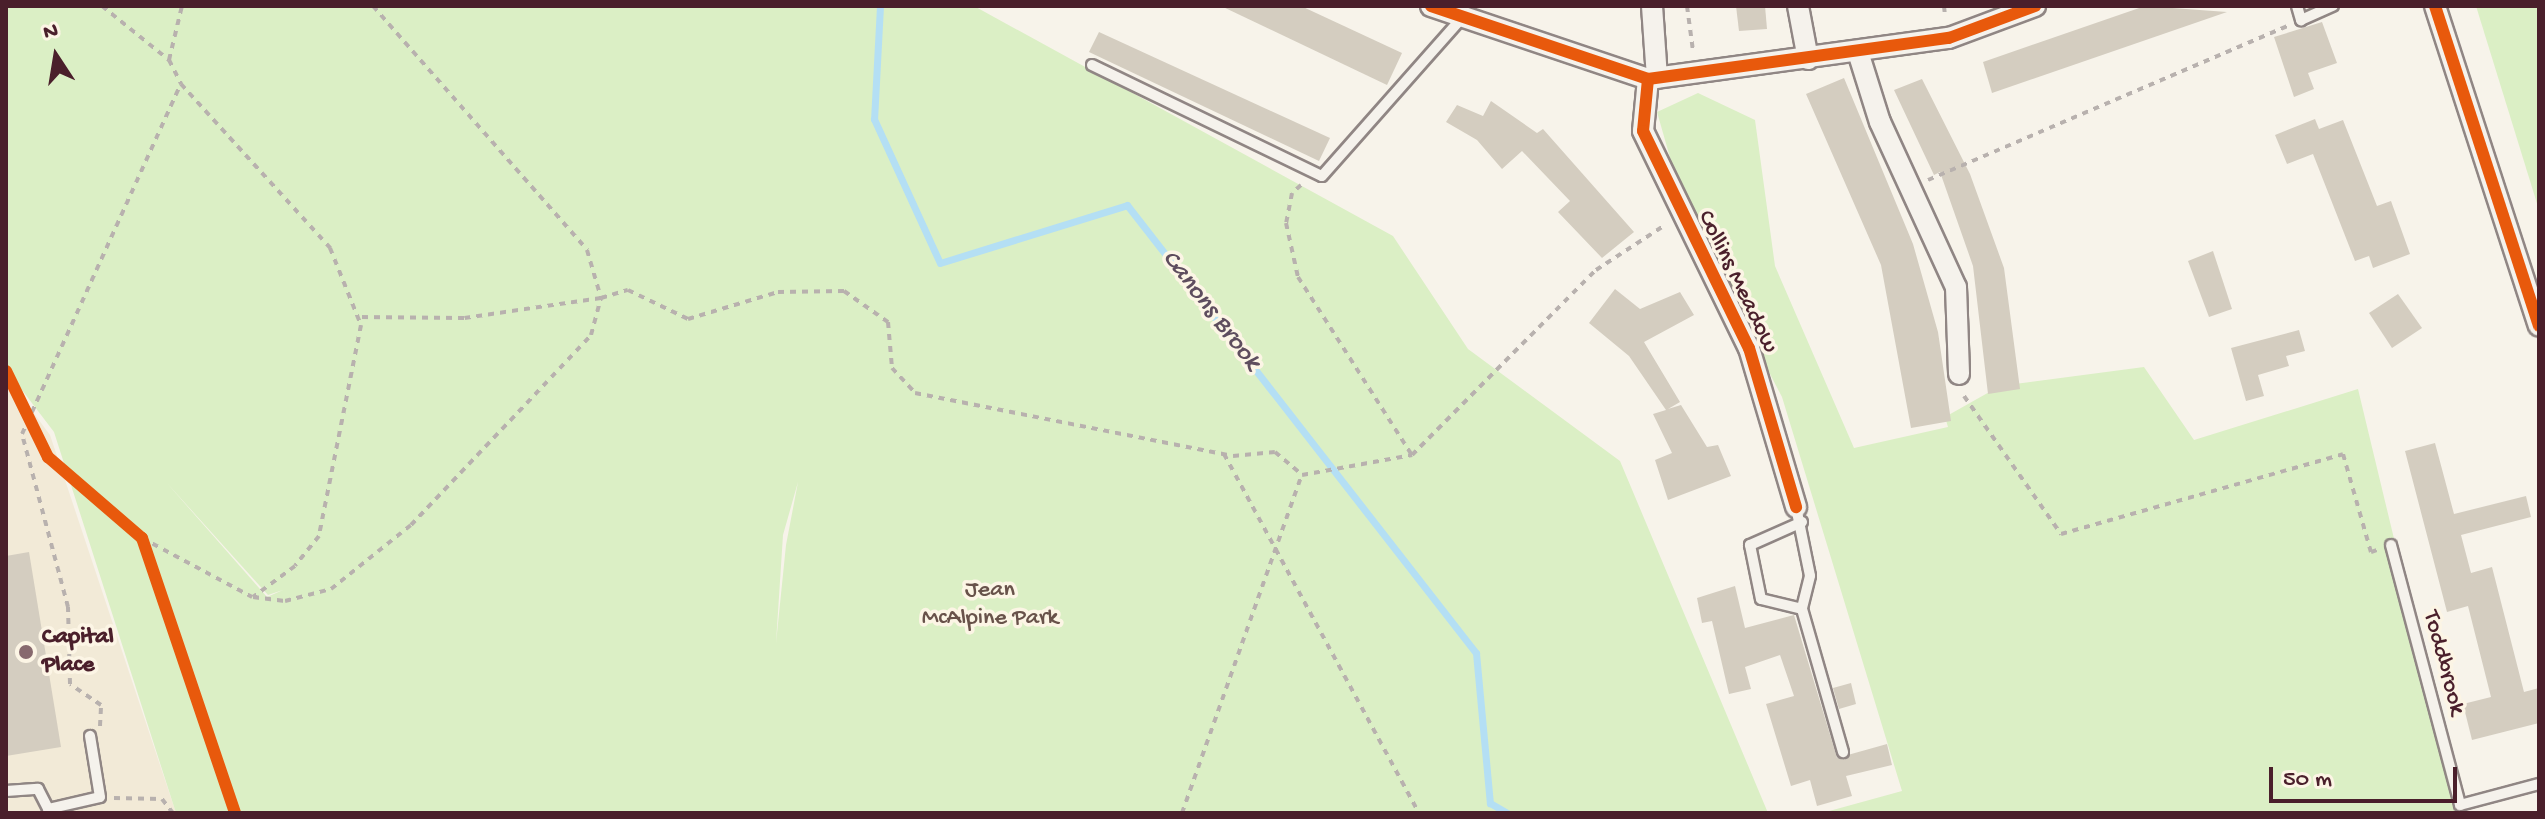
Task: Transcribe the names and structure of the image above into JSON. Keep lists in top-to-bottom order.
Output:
{
  "streets": {
    "street": ["Collins Meadow"],
    "lane": ["Toddbrook"]
  },
  "water": ["Canons Brook"],
  "parks": ["Jean McAlpine Park"],
  "places": ["Capital Place"],
  "scale_bar": "50 m",
  "north": "top"
}
